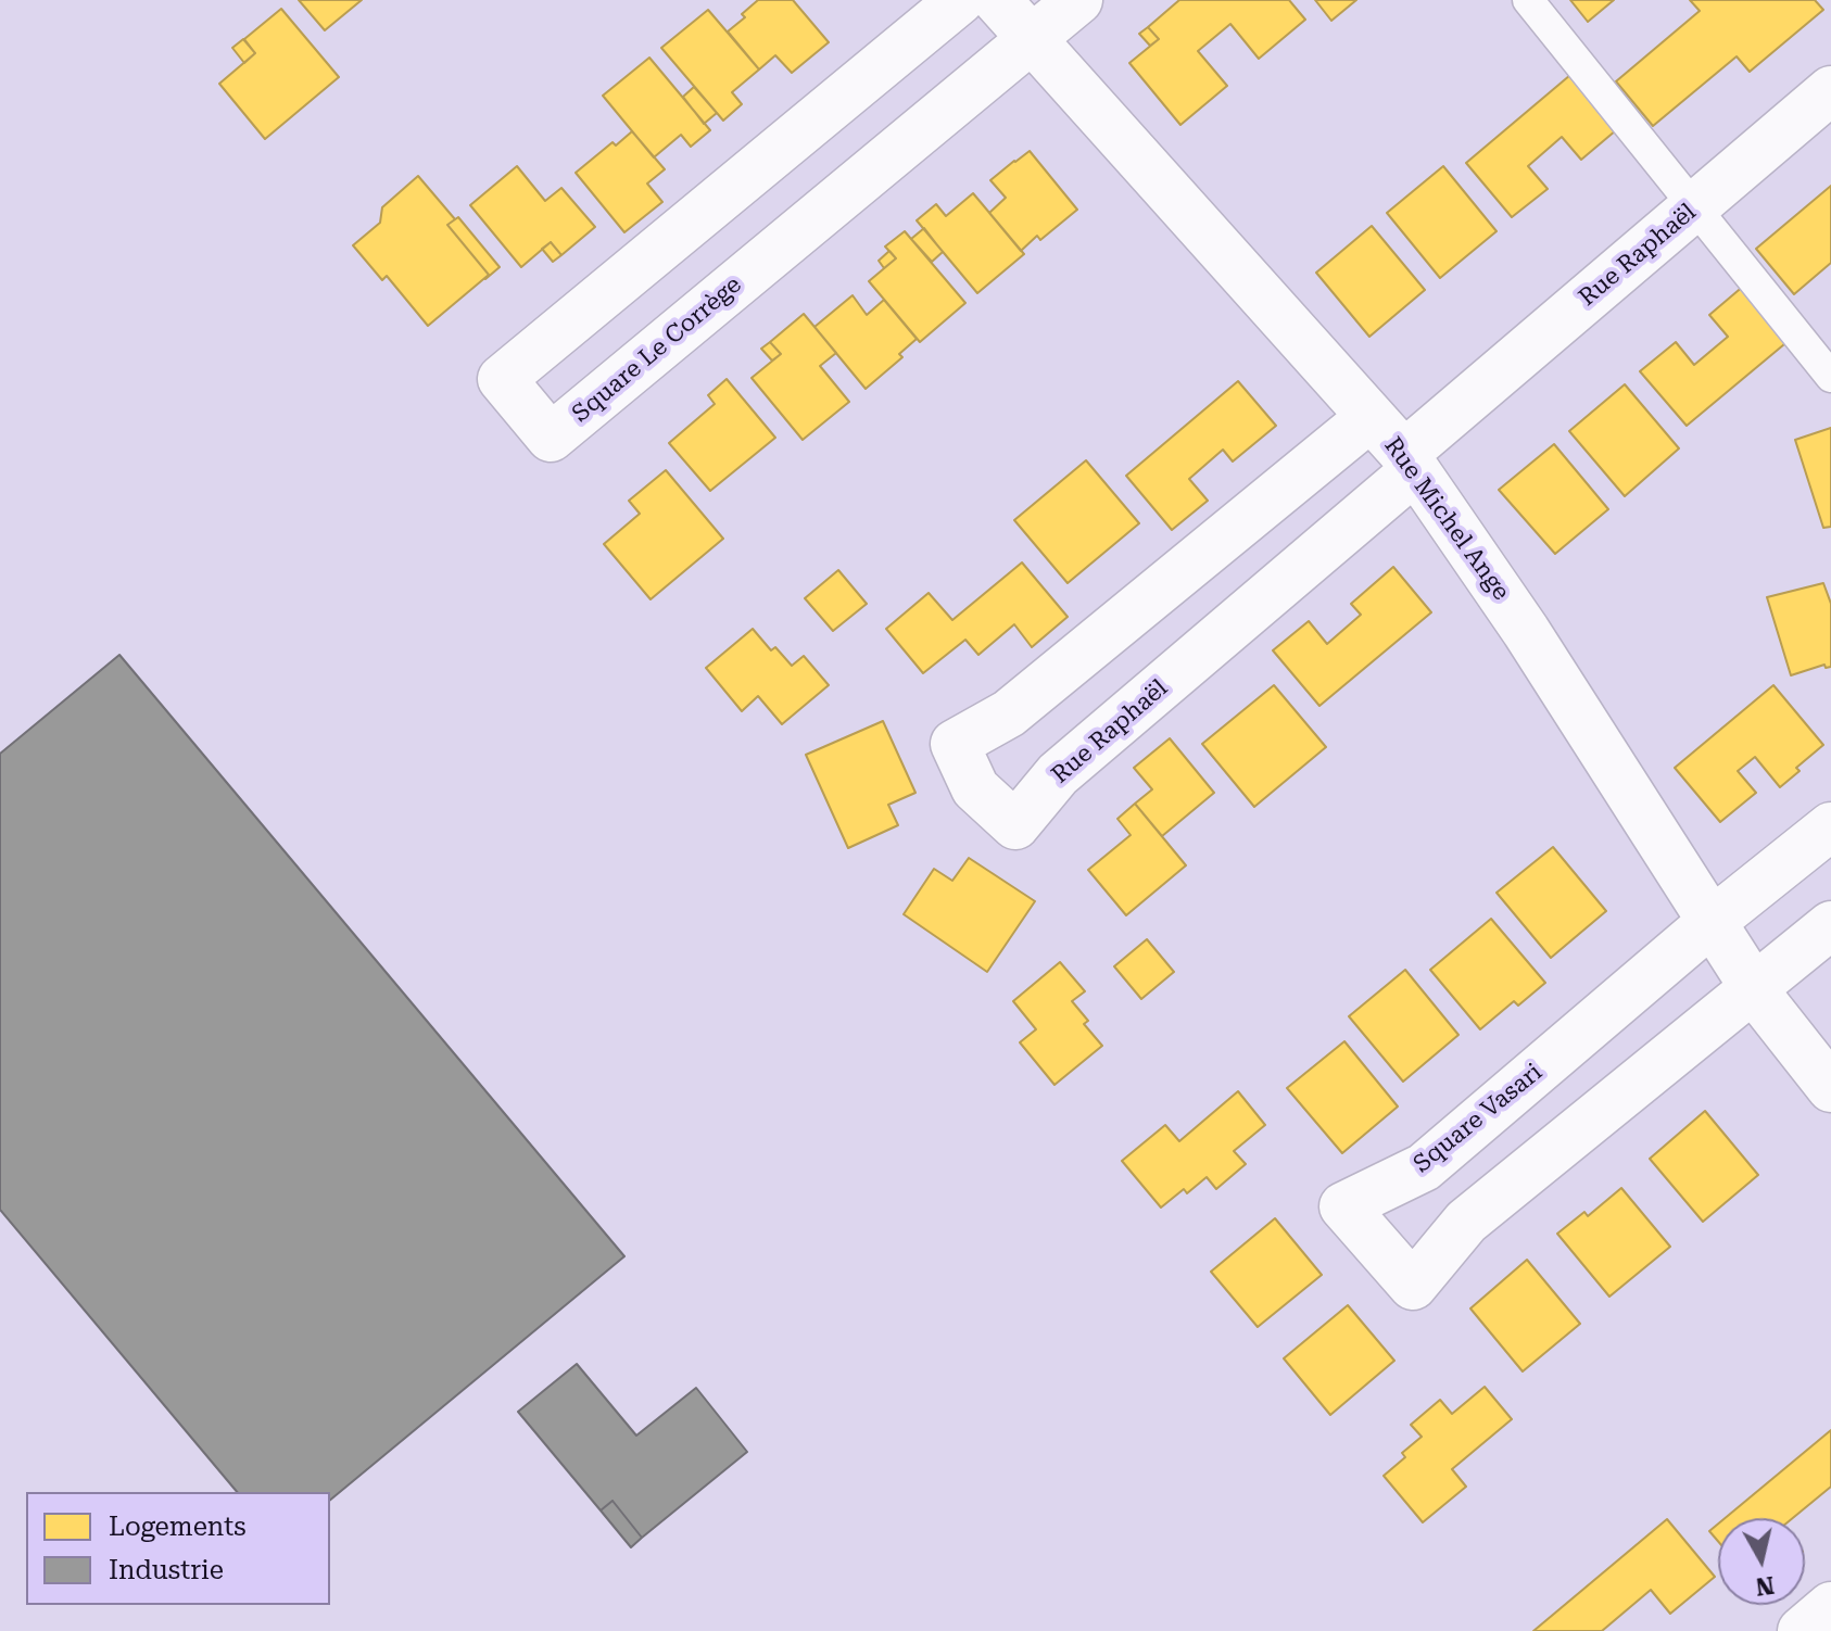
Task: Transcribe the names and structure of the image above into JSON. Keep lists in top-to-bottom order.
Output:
{
  "streets": {
    "street": [
      "Rue Raphaël",
      "Square Le Corrège",
      "Rue Michel Ange",
      "Square Vasari"
    ]
  },
  "crossings": [
    ["Rue Raphaël", "Rue Michel Ange"],
    ["Square Le Corrège", "Rue Michel Ange"],
    ["Rue Michel Ange", "Square Vasari"]
  ],
  "legend": ["Logements", "Industrie"],
  "north": "bottom"
}
